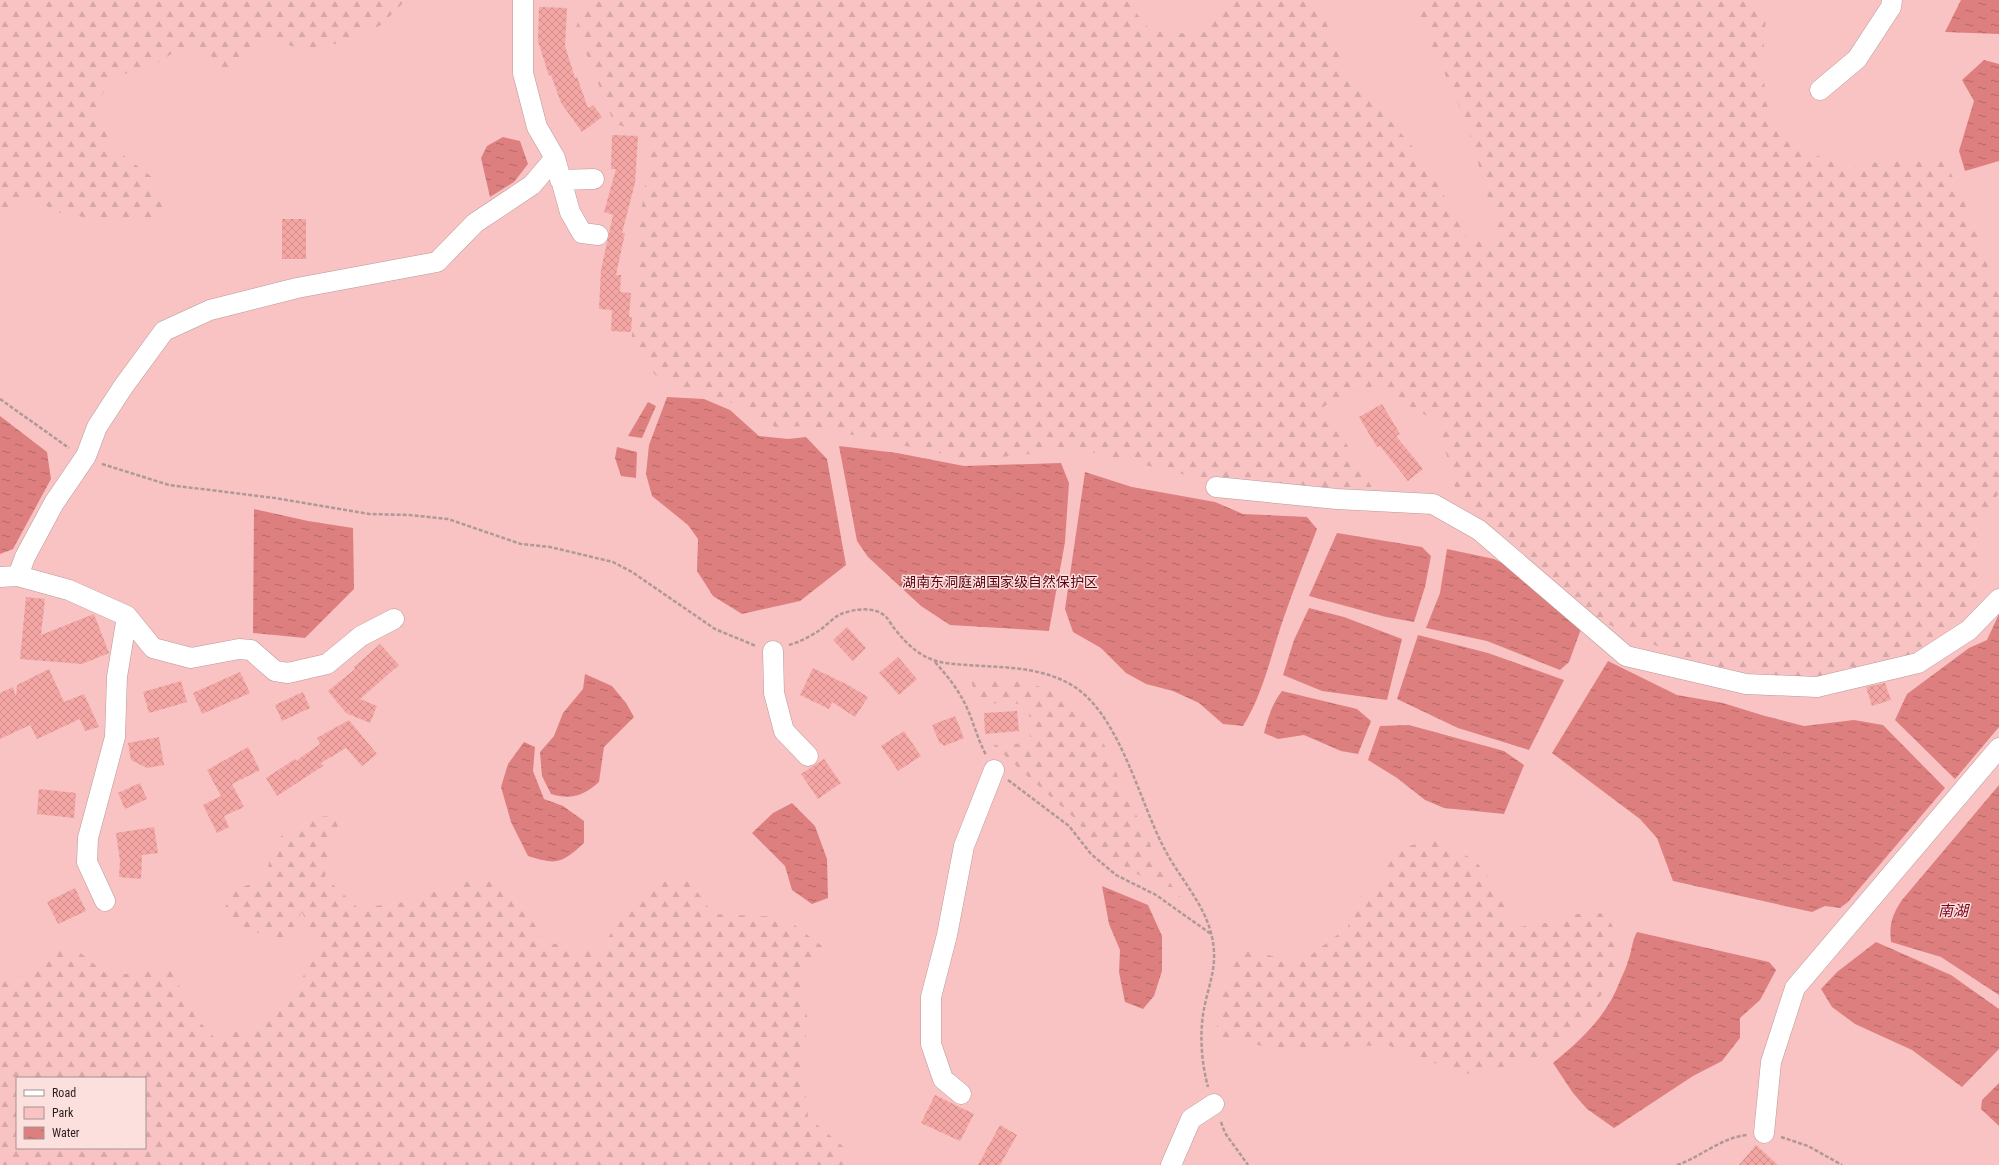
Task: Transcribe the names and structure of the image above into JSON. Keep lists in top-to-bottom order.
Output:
{
  "water": ["南湖"],
  "parks": ["湖南东洞庭湖国家级自然保护区"],
  "legend": ["Road", "Park", "Water"]
}
